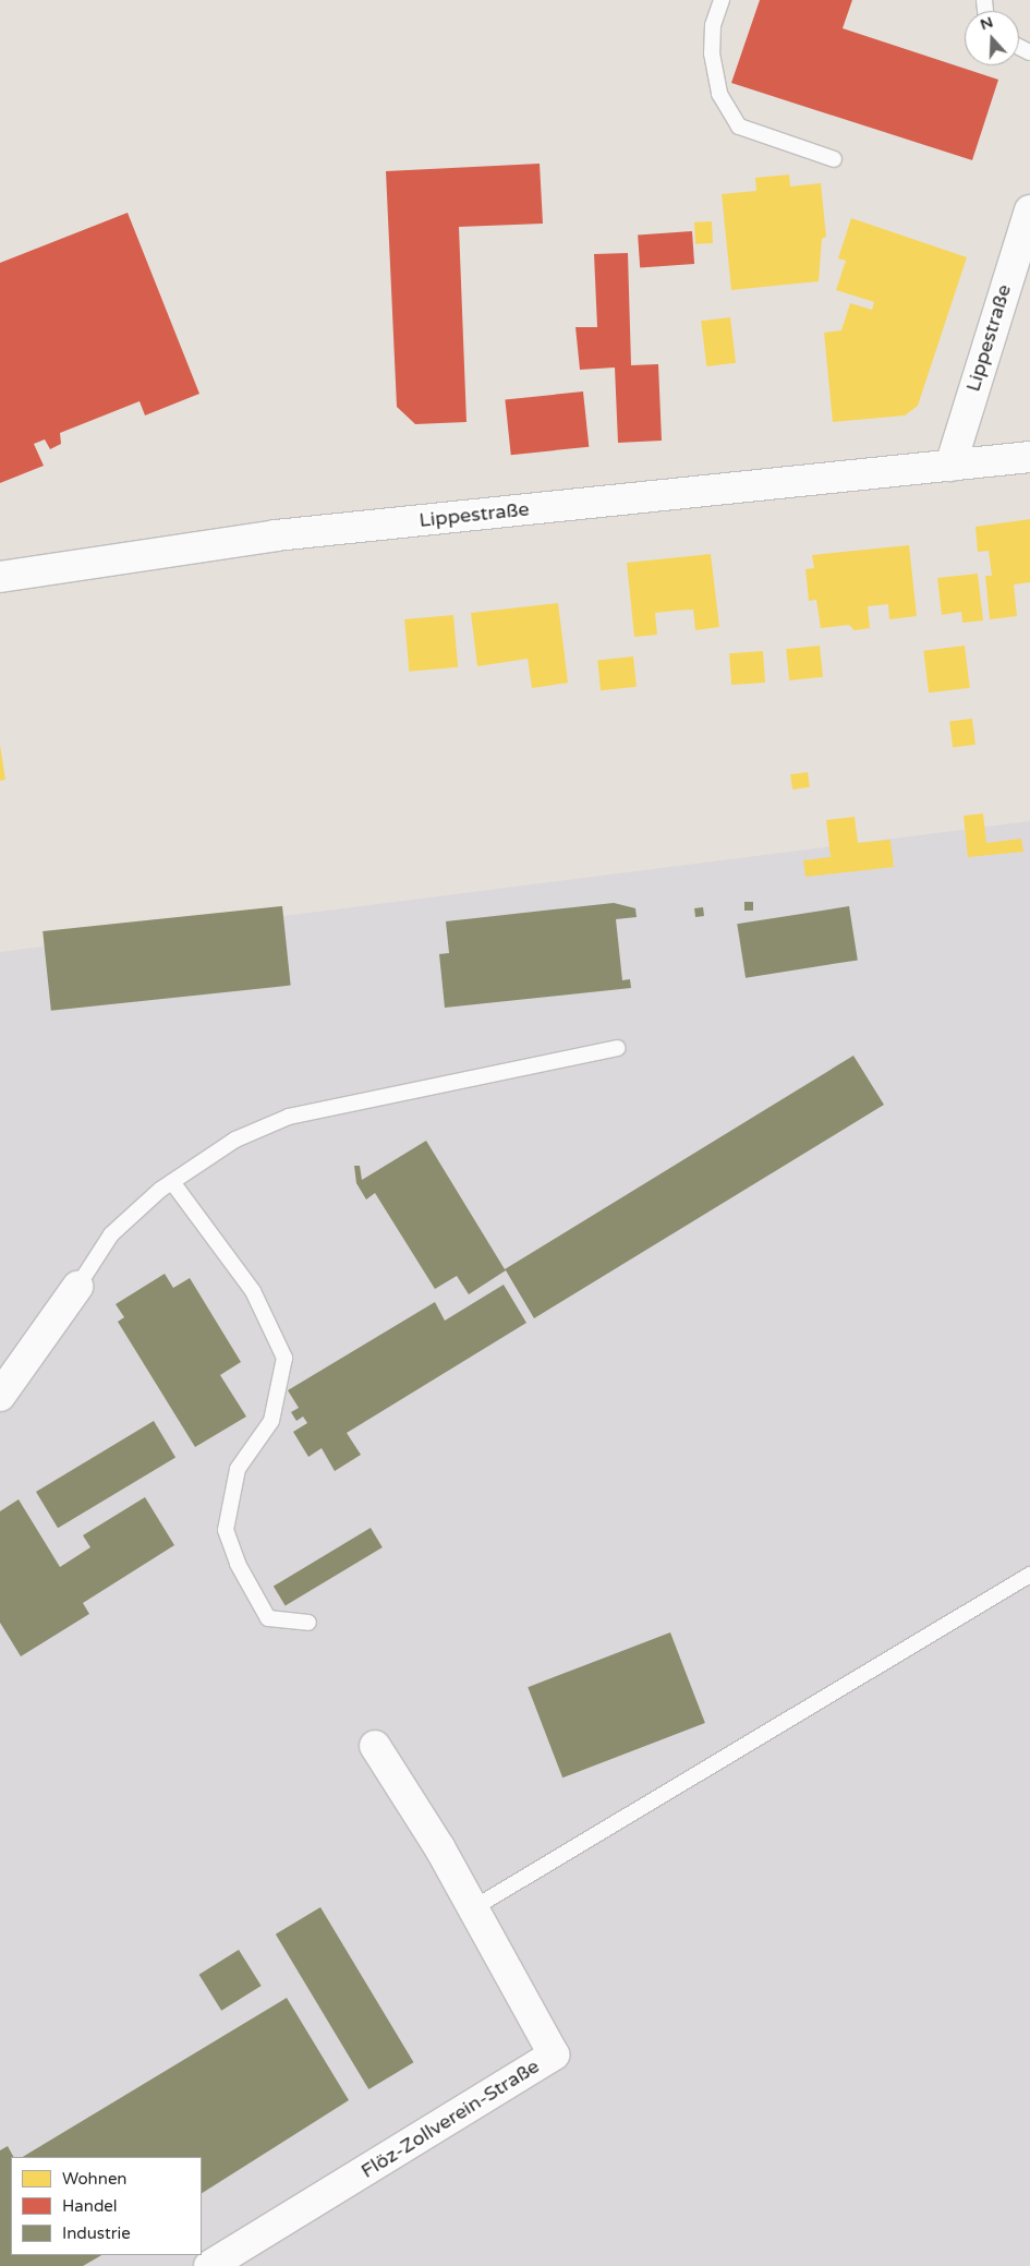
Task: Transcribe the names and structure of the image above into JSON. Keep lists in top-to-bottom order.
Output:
{
  "streets": {
    "street": ["Lippestraße", "Flöz-Zollverein-Straße"]
  },
  "legend": ["Wohnen", "Handel", "Industrie"],
  "north": "top"
}
